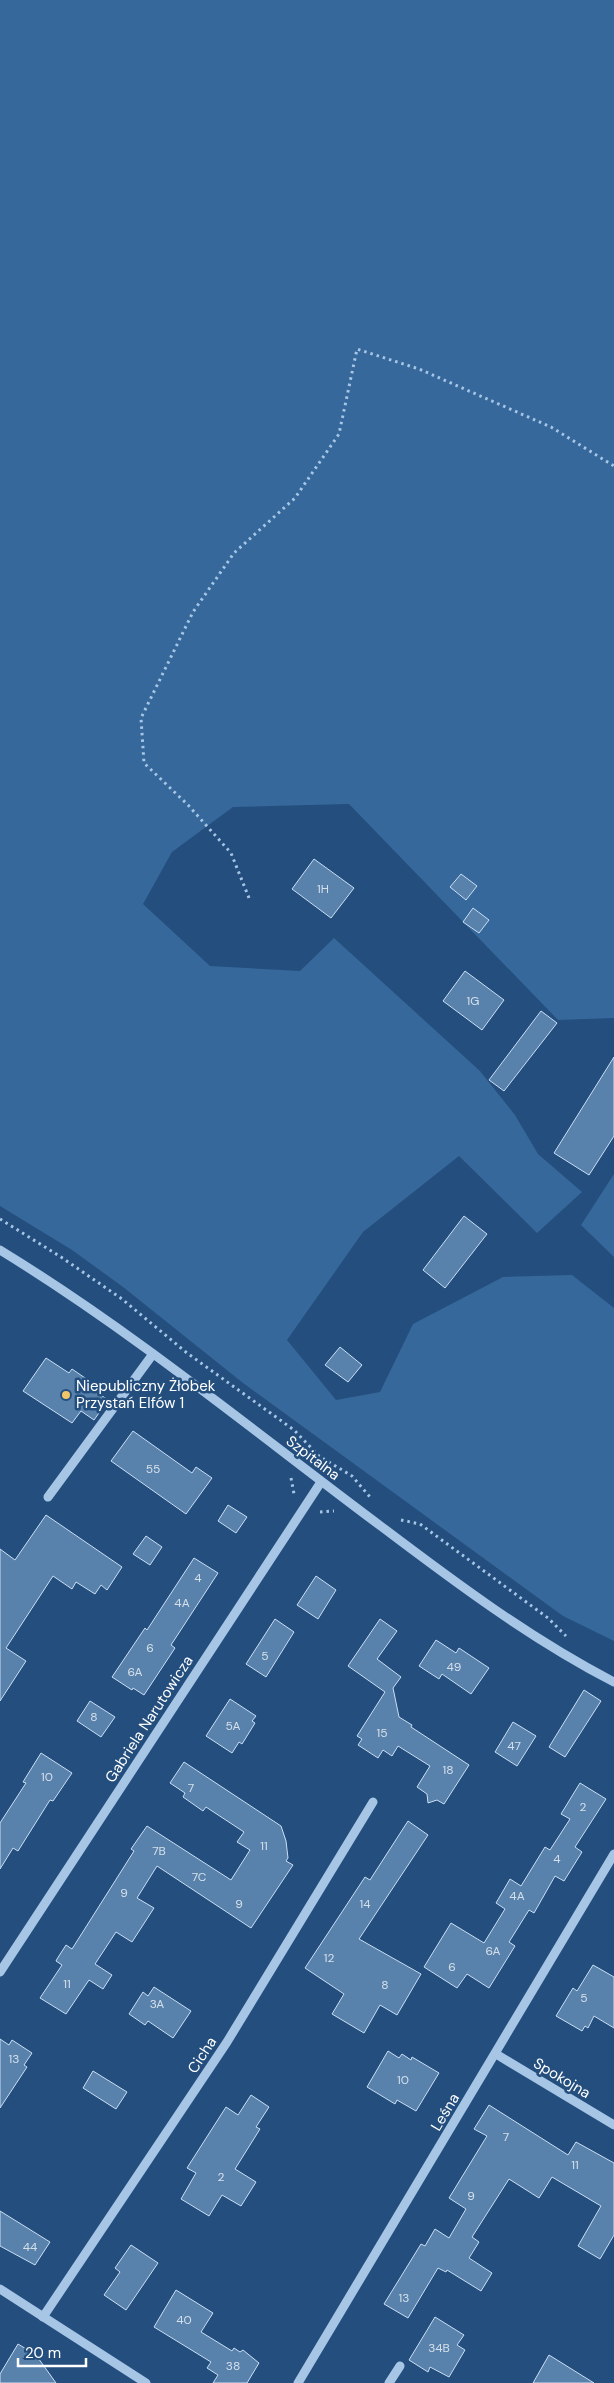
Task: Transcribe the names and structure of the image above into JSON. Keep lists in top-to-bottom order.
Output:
{
  "streets": {
    "street": [
      "Szpitalna",
      "Gabriela Narutowicza",
      "Cicha",
      "Spokojna",
      "Leśna"
    ]
  },
  "crossings": [
    ["Szpitalna", "Gabriela Narutowicza"],
    ["Spokojna", "Leśna"]
  ],
  "places": ["Niepubliczny Żłobek Przystań Elfów 1"],
  "house_numbers": [
    "1H",
    "1G",
    "55",
    "4",
    "4A",
    "6",
    "5",
    "49",
    "6A",
    "8",
    "5A",
    "15",
    "47",
    "18",
    "10",
    "7",
    "2",
    "11",
    "7B",
    "4",
    "7C",
    "9",
    "4A",
    "9",
    "14",
    "6A",
    "12",
    "6",
    "11",
    "8",
    "5",
    "3A",
    "13",
    "10",
    "7",
    "11",
    "2",
    "9",
    "44",
    "13",
    "40",
    "34B",
    "38"
  ],
  "scale_bar": "20 m"
}
